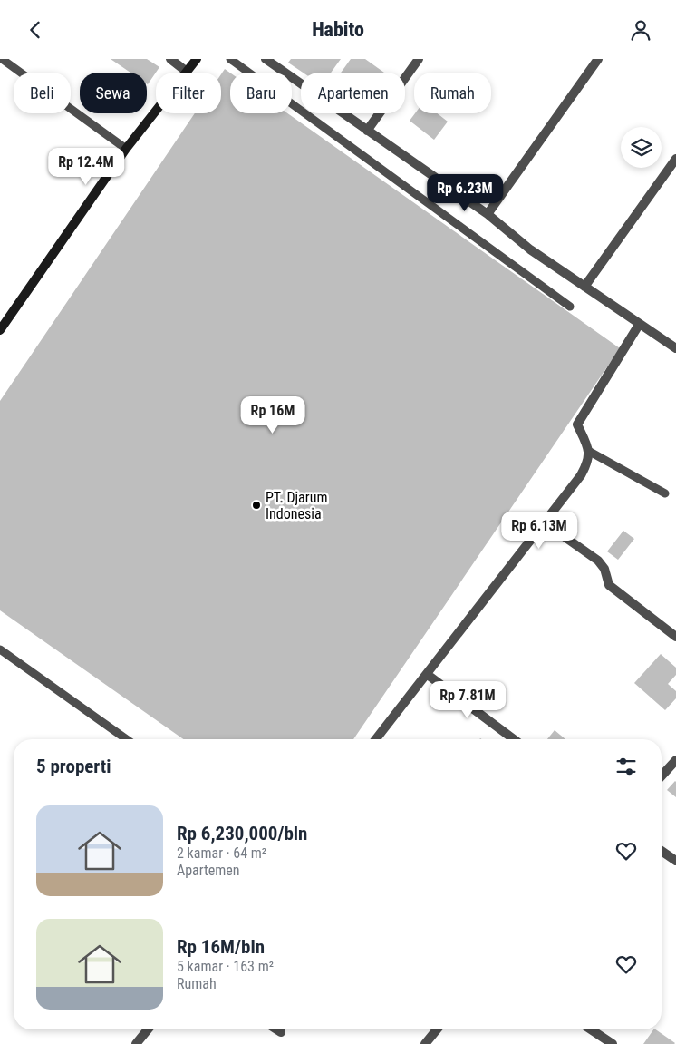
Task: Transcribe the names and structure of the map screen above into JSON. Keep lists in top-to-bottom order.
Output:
{
  "places": ["PT. Djarum Indonesia"],
  "page": {
    "header": "Habito",
    "chip": [
      "Beli",
      "Sewa",
      "Filter",
      "Baru",
      "Apartemen",
      "Rumah"
    ],
    "price": [
      "Rp 12.4M",
      "Rp 6.23M",
      "Rp 16M",
      "Rp 6.13M",
      "Rp 7.81M"
    ],
    "heading": "5 properti",
    "list": [
      {
        "name": "Rp 6,230,000/bln",
        "note": "2 kamar · 64 m² · Apartemen"
      },
      {
        "name": "Rp 16M/bln",
        "note": "5 kamar · 163 m² · Rumah"
      }
    ]
  }
}
